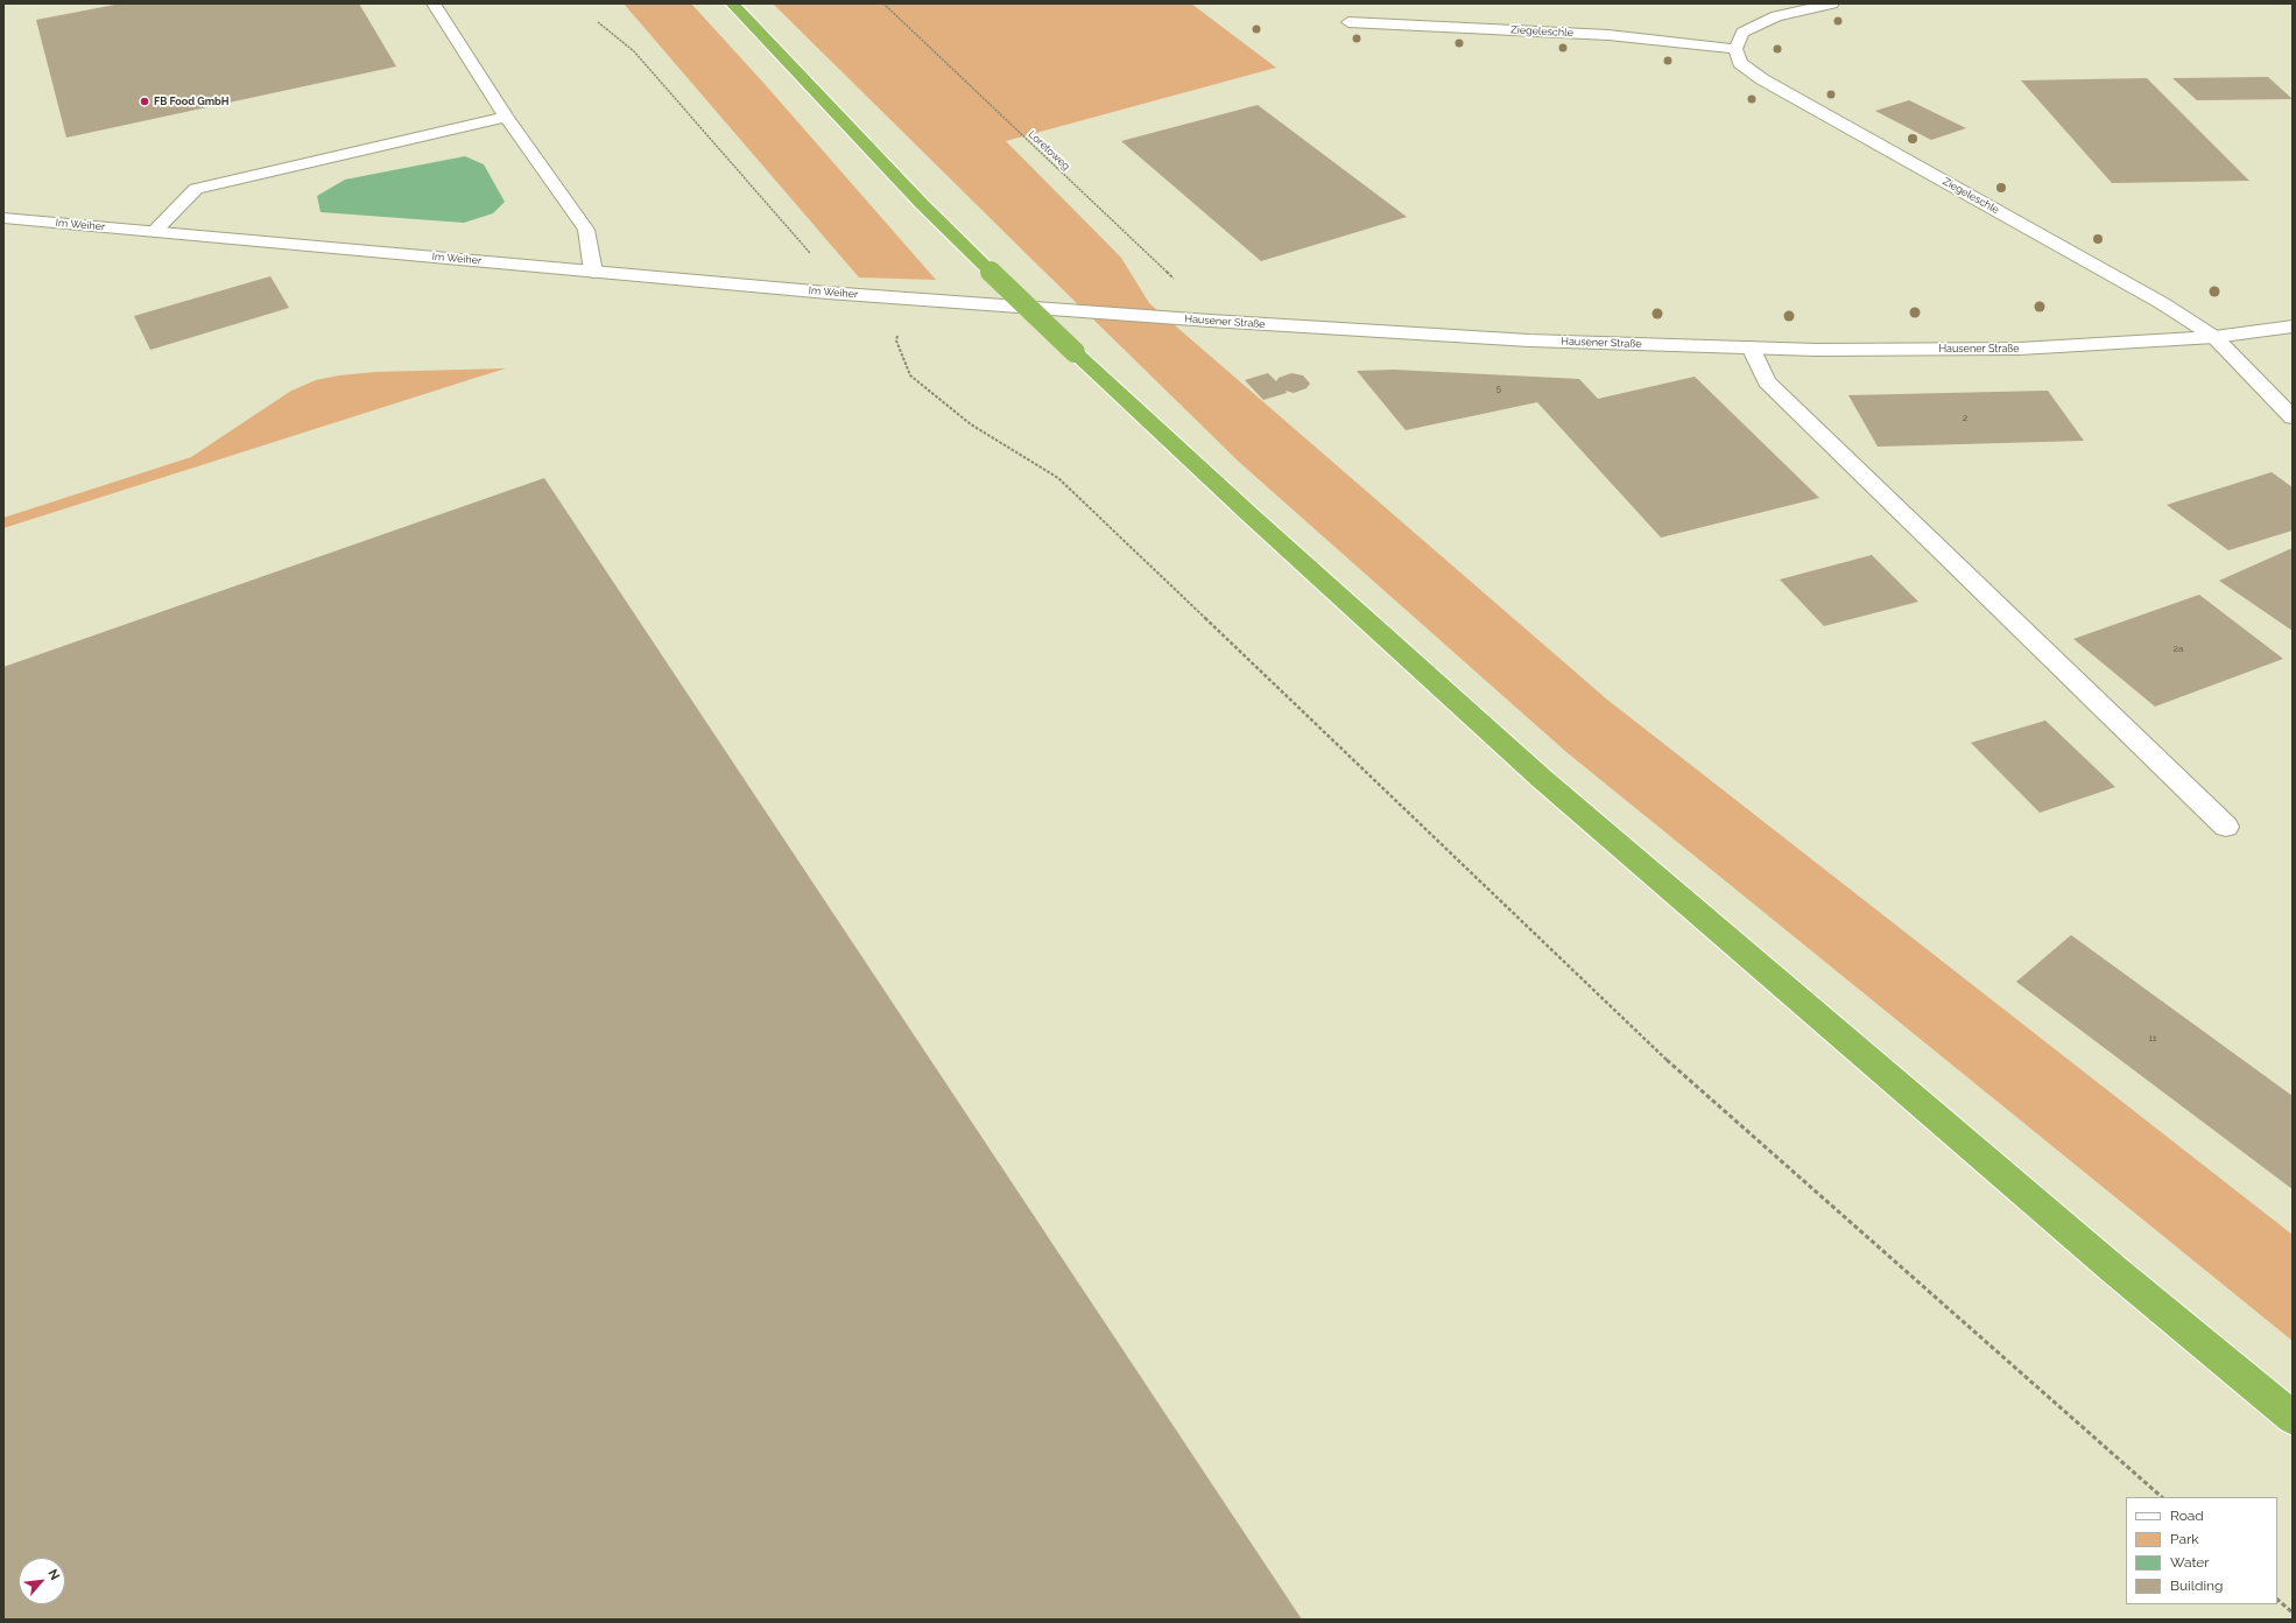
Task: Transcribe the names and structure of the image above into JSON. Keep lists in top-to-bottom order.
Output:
{
  "streets": {
    "street": ["Ziegeleschle", "Im Weiher", "Hausener Straße"],
    "path": ["Loretoweg"]
  },
  "crossings": [
    ["Ziegeleschle", "Hausener Straße"],
    ["Loretoweg", "Hausener Straße"],
    ["Im Weiher", "Hausener Straße"]
  ],
  "places": ["FB Food GmbH"],
  "house_numbers": [
    "5",
    "2",
    "2a",
    "11"
  ],
  "legend": [
    "Road",
    "Park",
    "Water",
    "Building"
  ],
  "north": "top right"
}
